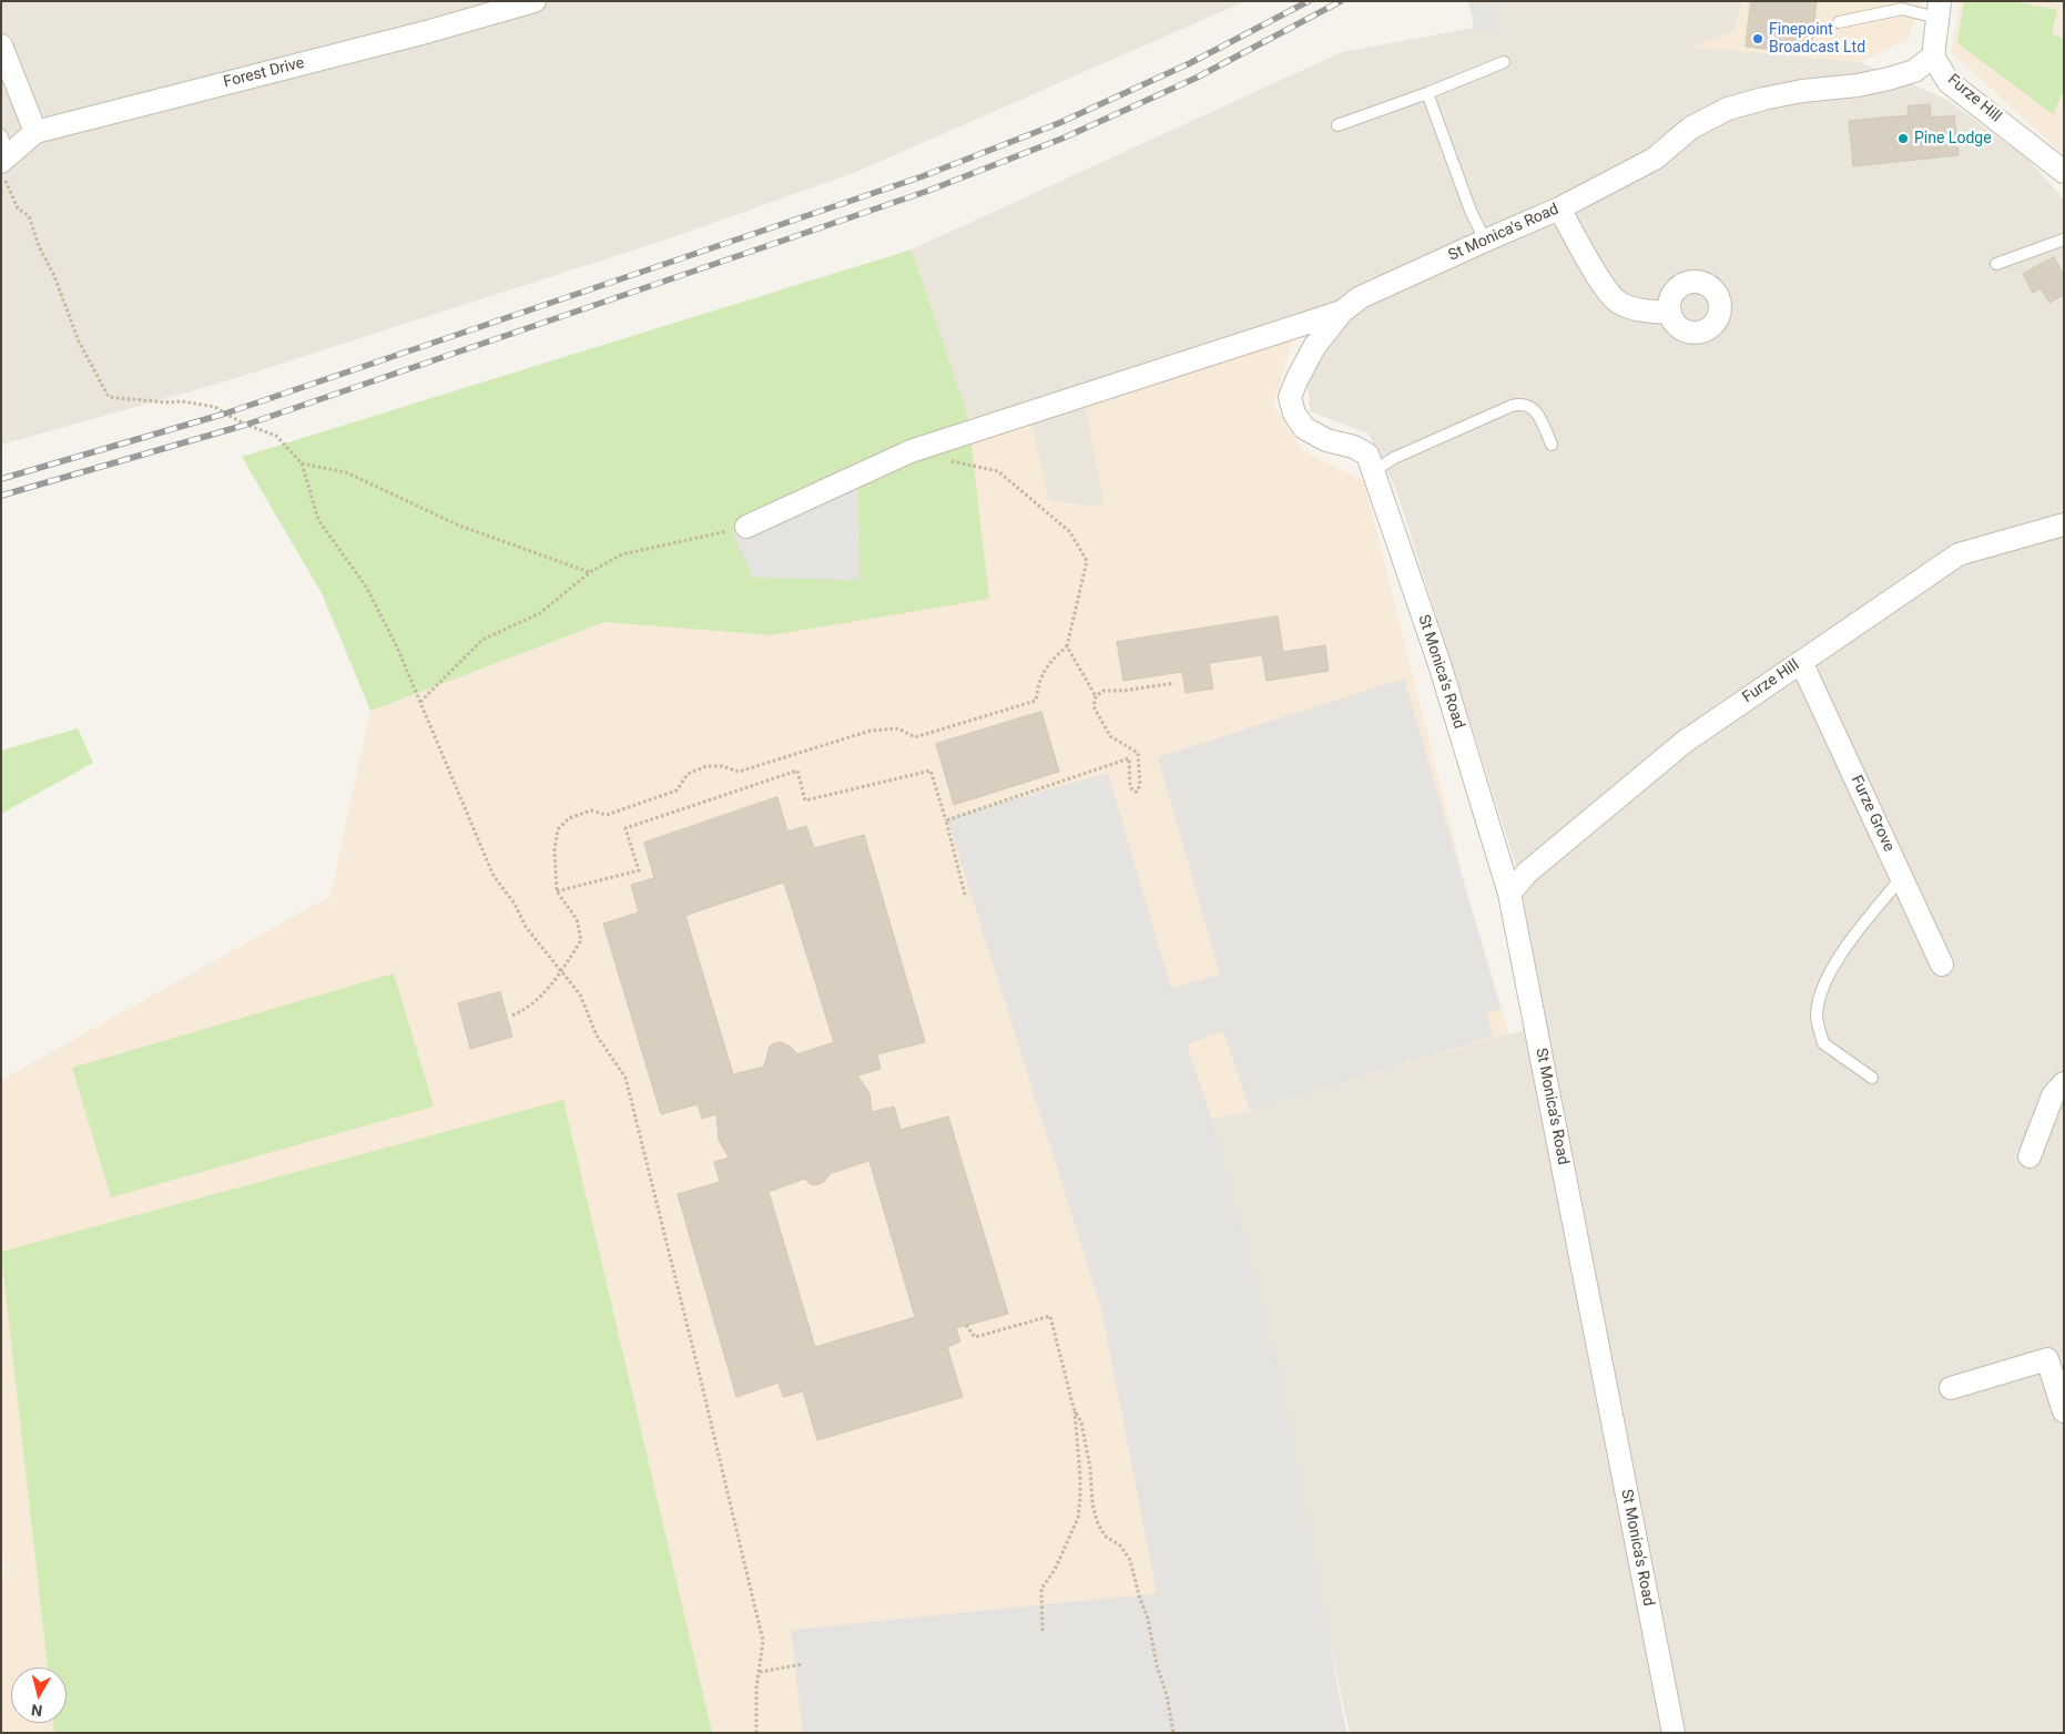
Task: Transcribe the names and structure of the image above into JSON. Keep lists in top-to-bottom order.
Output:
{
  "streets": {
    "street": [
      "Forest Drive",
      "Furze Hill",
      "St Monica's Road",
      "Furze Grove"
    ]
  },
  "crossings": [
    ["Furze Hill", "St Monica's Road"],
    ["Furze Hill", "Furze Grove"]
  ],
  "places": ["Finepoint Broadcast Ltd", "Pine Lodge"],
  "north": "bottom"
}
